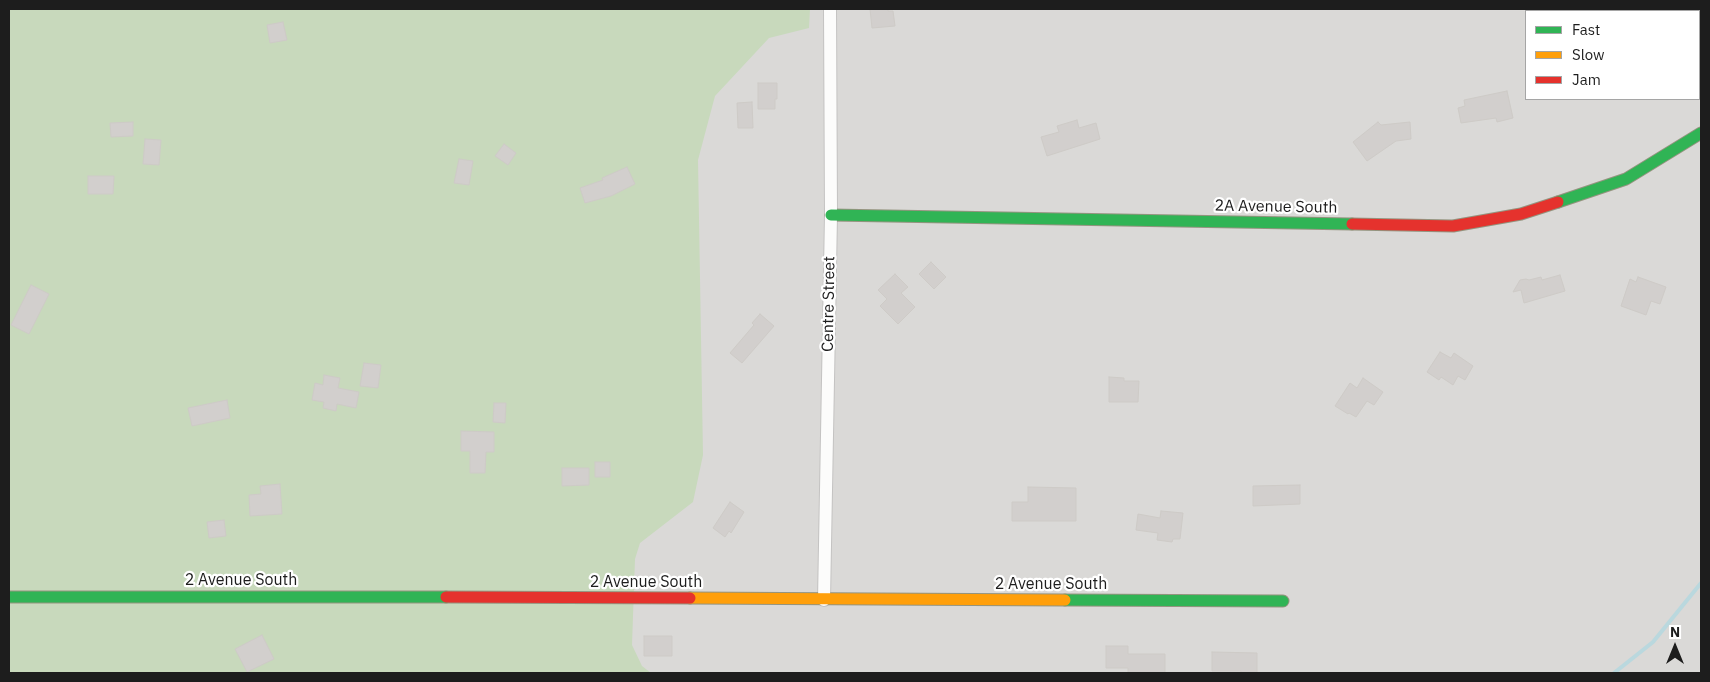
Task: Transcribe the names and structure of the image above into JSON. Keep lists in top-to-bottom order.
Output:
{
  "streets": {
    "street": ["2A Avenue South", "Centre Street", "2 Avenue South"]
  },
  "crossings": [
    ["2A Avenue South", "Centre Street"],
    ["Centre Street", "2 Avenue South"]
  ],
  "legend": ["Fast", "Slow", "Jam"],
  "north": "top"
}
